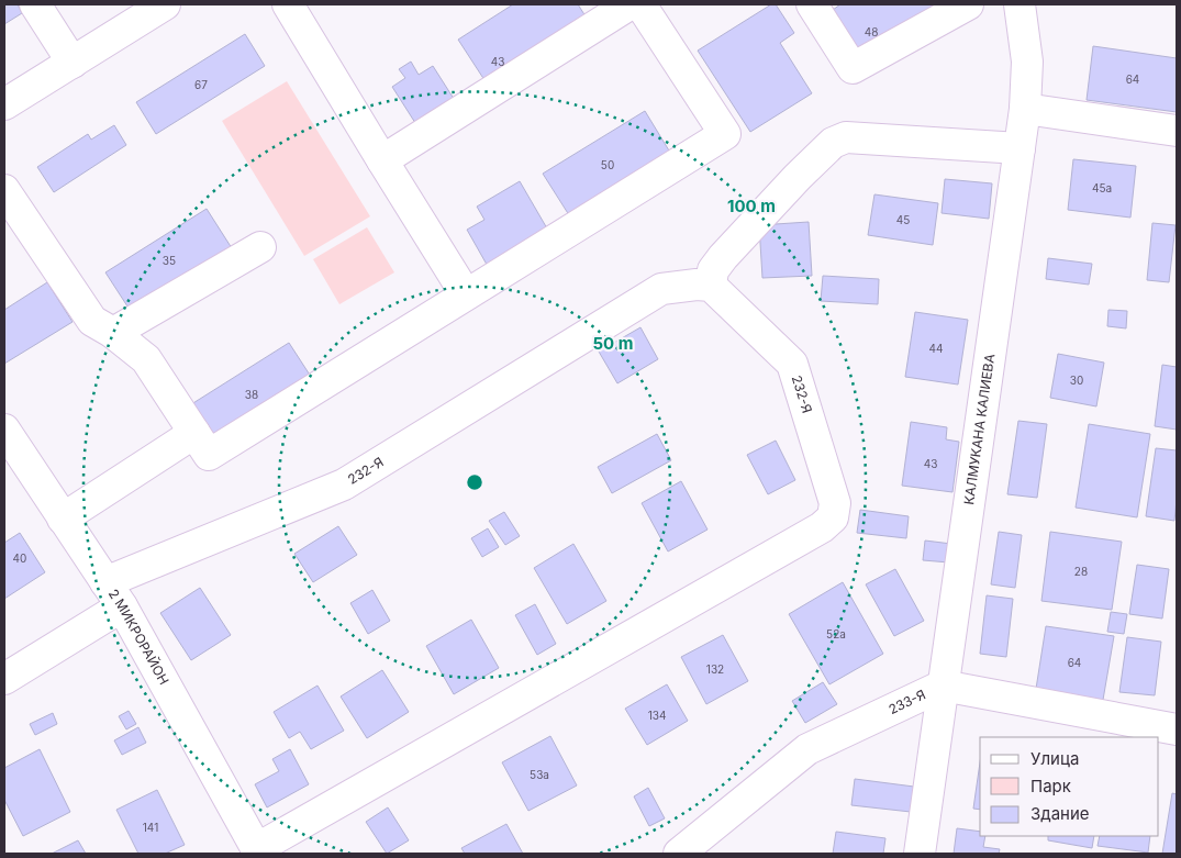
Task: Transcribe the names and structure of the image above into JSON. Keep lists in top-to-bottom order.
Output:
{
  "streets": {
    "street": [
      "232-Я",
      "КАЛМУКАНА КАЛИЕВА",
      "2 МИКРОРАЙОН",
      "233-Я"
    ]
  },
  "crossings": [
    ["232-Я", "2 МИКРОРАЙОН"],
    ["КАЛМУКАНА КАЛИЕВА", "233-Я"]
  ],
  "house_numbers": [
    "48",
    "43",
    "64",
    "67",
    "50",
    "45а",
    "45",
    "35",
    "44",
    "30",
    "38",
    "43",
    "40",
    "28",
    "52а",
    "64",
    "132",
    "134",
    "53а",
    "141"
  ],
  "legend": ["Улица", "Парк", "Здание"],
  "rings": ["100 m", "50 m"]
}
